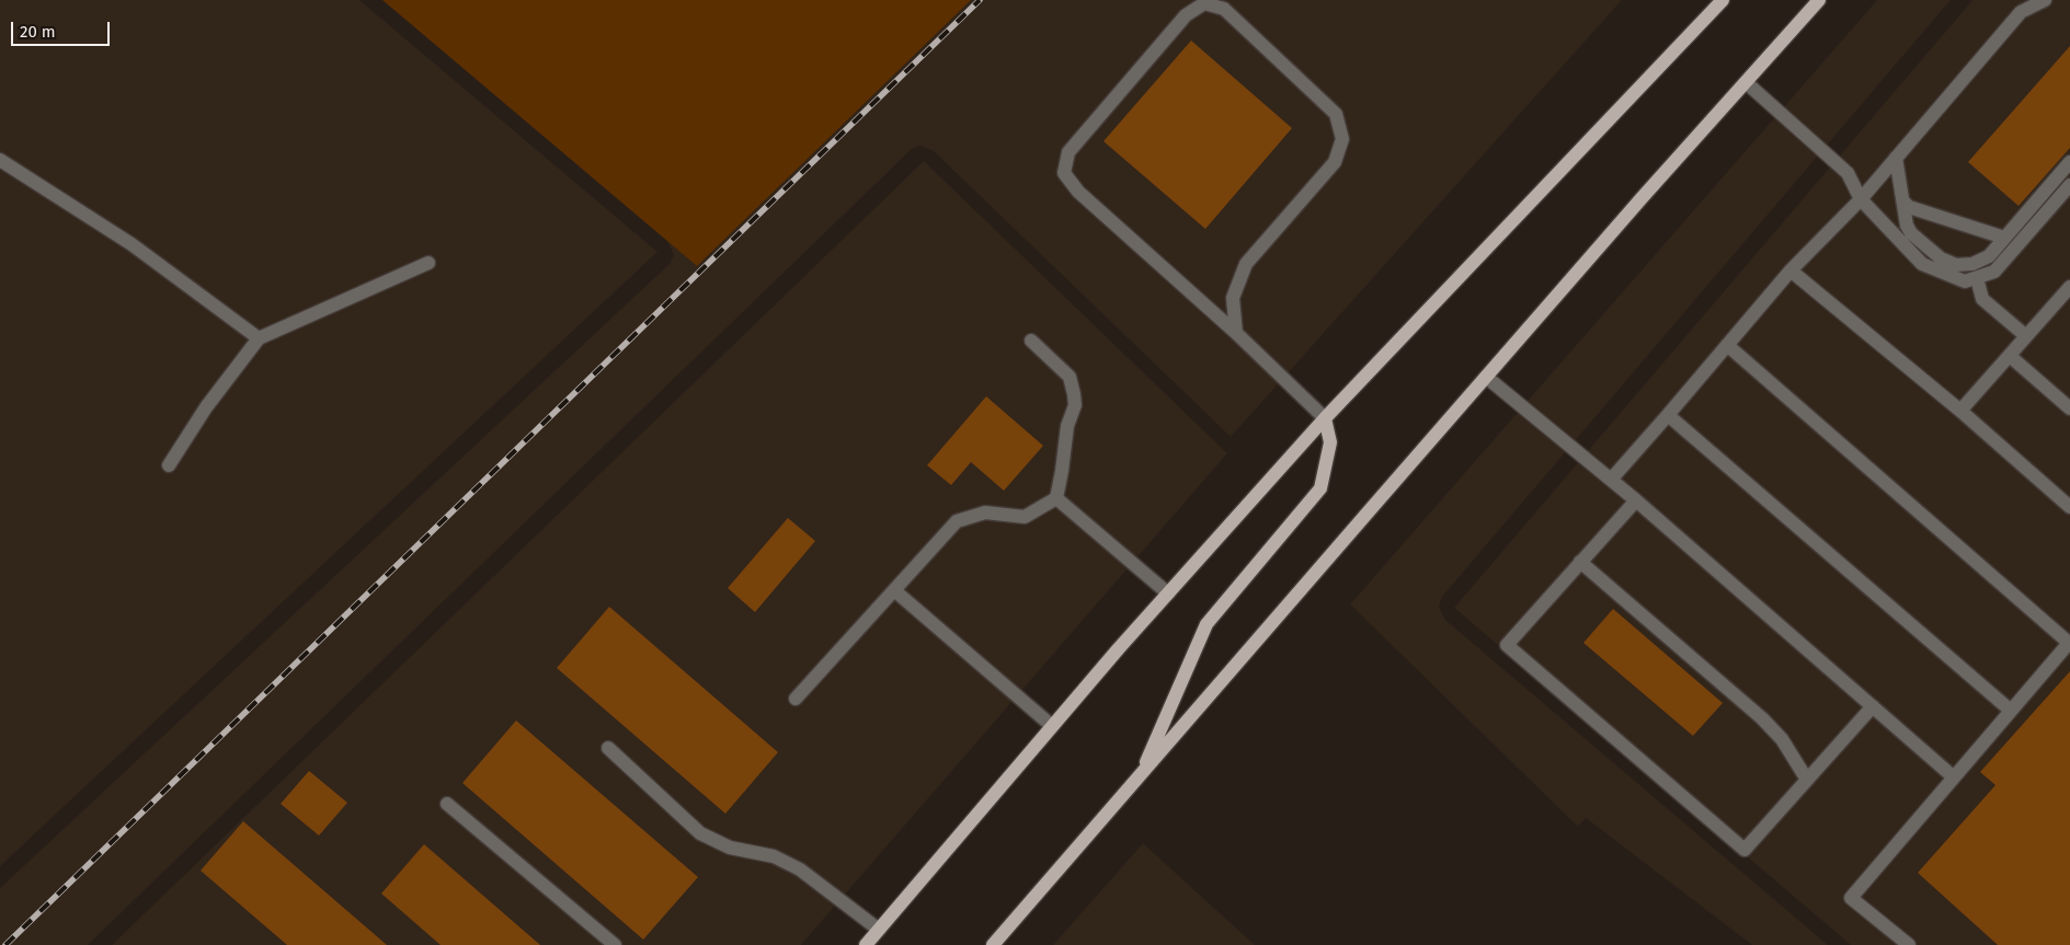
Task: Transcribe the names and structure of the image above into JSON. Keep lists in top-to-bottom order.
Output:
{
  "scale_bar": "20 m"
}
